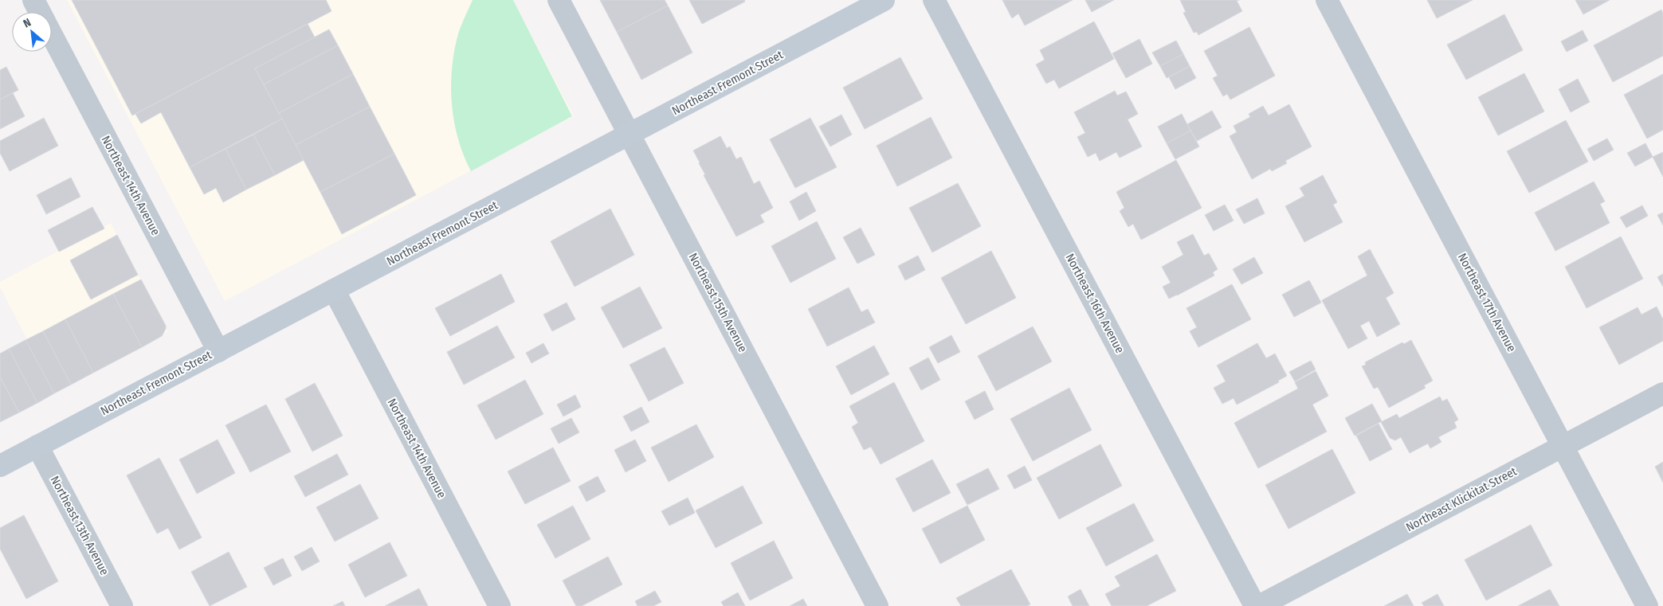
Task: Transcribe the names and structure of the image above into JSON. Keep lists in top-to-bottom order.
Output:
{
  "streets": {
    "main road": ["Northeast Fremont Street"],
    "street": [
      "Northeast 14th Avenue",
      "Northeast 15th Avenue",
      "Northeast 17th Avenue",
      "Northeast 16th Avenue",
      "Northeast Klickitat Street",
      "Northeast 13th Avenue"
    ]
  },
  "crossings": [
    ["Northeast Fremont Street", "Northeast 14th Avenue"],
    ["Northeast Fremont Street", "Northeast 15th Avenue"],
    ["Northeast Fremont Street", "Northeast 13th Avenue"],
    ["Northeast 17th Avenue", "Northeast Klickitat Street"]
  ],
  "north": "top left"
}
